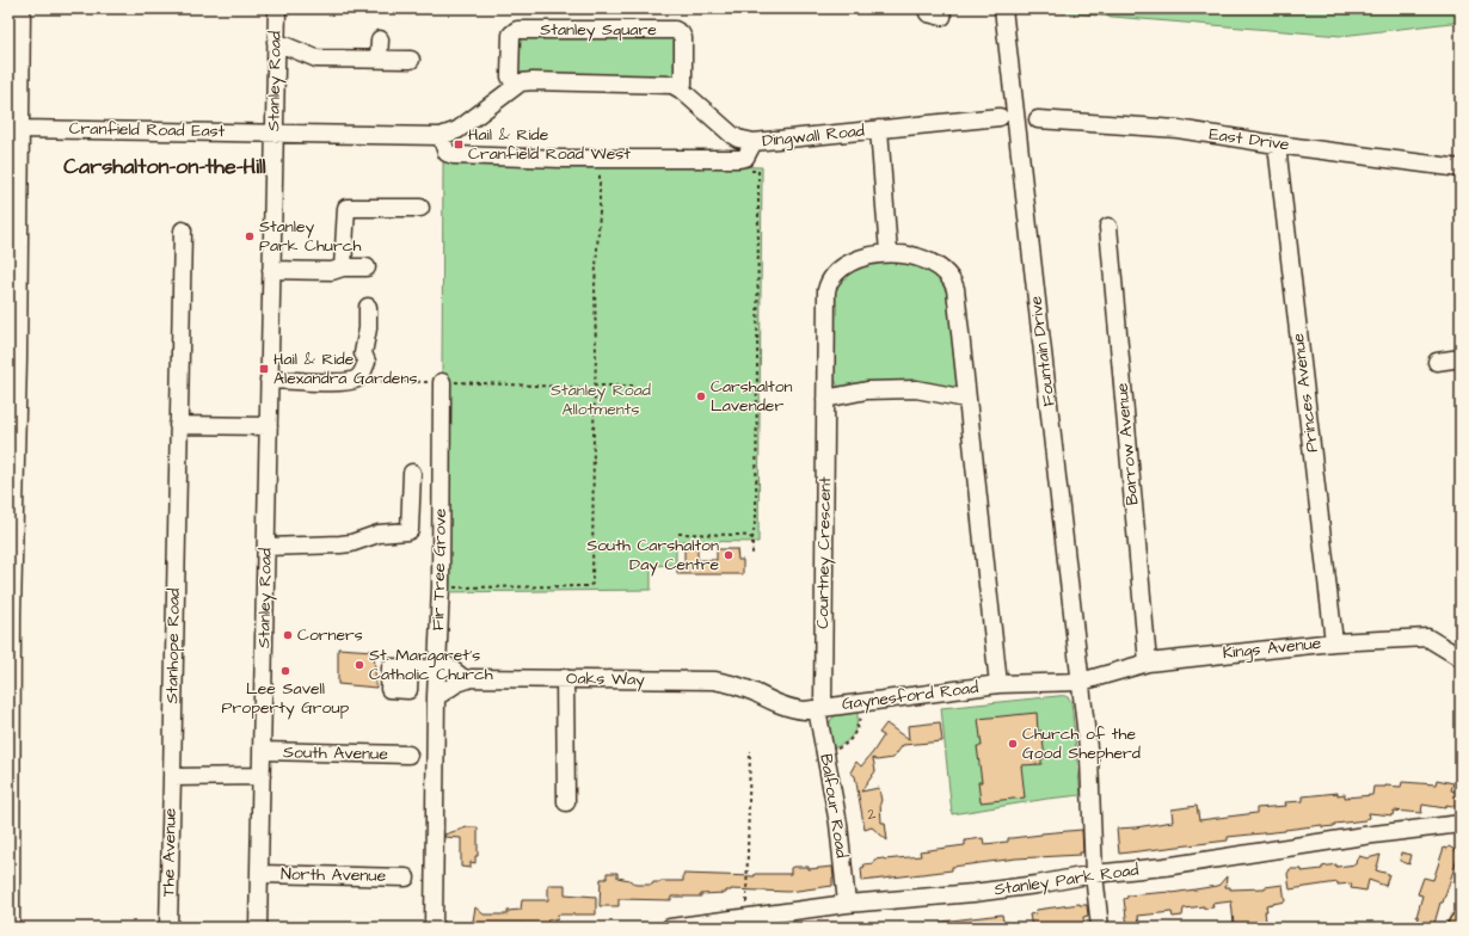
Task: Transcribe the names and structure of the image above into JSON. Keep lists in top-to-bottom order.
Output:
{
  "streets": {
    "street": [
      "Stanley Square",
      "Stanley Road",
      "Cranfield Road East",
      "Dingwall Road",
      "East Drive",
      "Fountain Drive",
      "Princes Avenue",
      "Barrow Avenue",
      "Courtney Crescent",
      "Fir Tree Grove",
      "Stanhope Road",
      "Kings Avenue",
      "Oaks Way",
      "Gaynesford Road",
      "South Avenue",
      "Balfour Road",
      "The Avenue",
      "North Avenue",
      "Stanley Park Road"
    ]
  },
  "crossings": [
    ["Stanley Road", "Cranfield Road East"],
    ["Stanley Road", "South Avenue"],
    ["Stanley Road", "North Avenue"],
    ["Dingwall Road", "Courtney Crescent"],
    ["East Drive", "Princes Avenue"],
    ["Fountain Drive", "Kings Avenue"],
    ["Fountain Drive", "Gaynesford Road"],
    ["Fountain Drive", "Stanley Park Road"],
    ["Princes Avenue", "Kings Avenue"],
    ["Barrow Avenue", "Kings Avenue"],
    ["Courtney Crescent", "Gaynesford Road"],
    ["Courtney Crescent", "Balfour Road"],
    ["Stanhope Road", "The Avenue"],
    ["Kings Avenue", "Gaynesford Road"],
    ["Oaks Way", "Gaynesford Road"],
    ["Gaynesford Road", "Balfour Road"],
    ["Balfour Road", "Stanley Park Road"]
  ],
  "districts": ["Carshalton-on-the-Hill"],
  "parks": ["Stanley Road Allotments"],
  "places": {
    "transit": ["Hail & Ride Cranfield Road West", "Hail & Ride Alexandra Gardens"],
    "other": [
      "Stanley Park Church",
      "Carshalton Lavender",
      "South Carshalton Day Centre",
      "Corners",
      "St. Margaret's Catholic Church",
      "Lee Savell Property Group",
      "Church of the Good Shepherd"
    ]
  },
  "house_numbers": ["2"]
}
